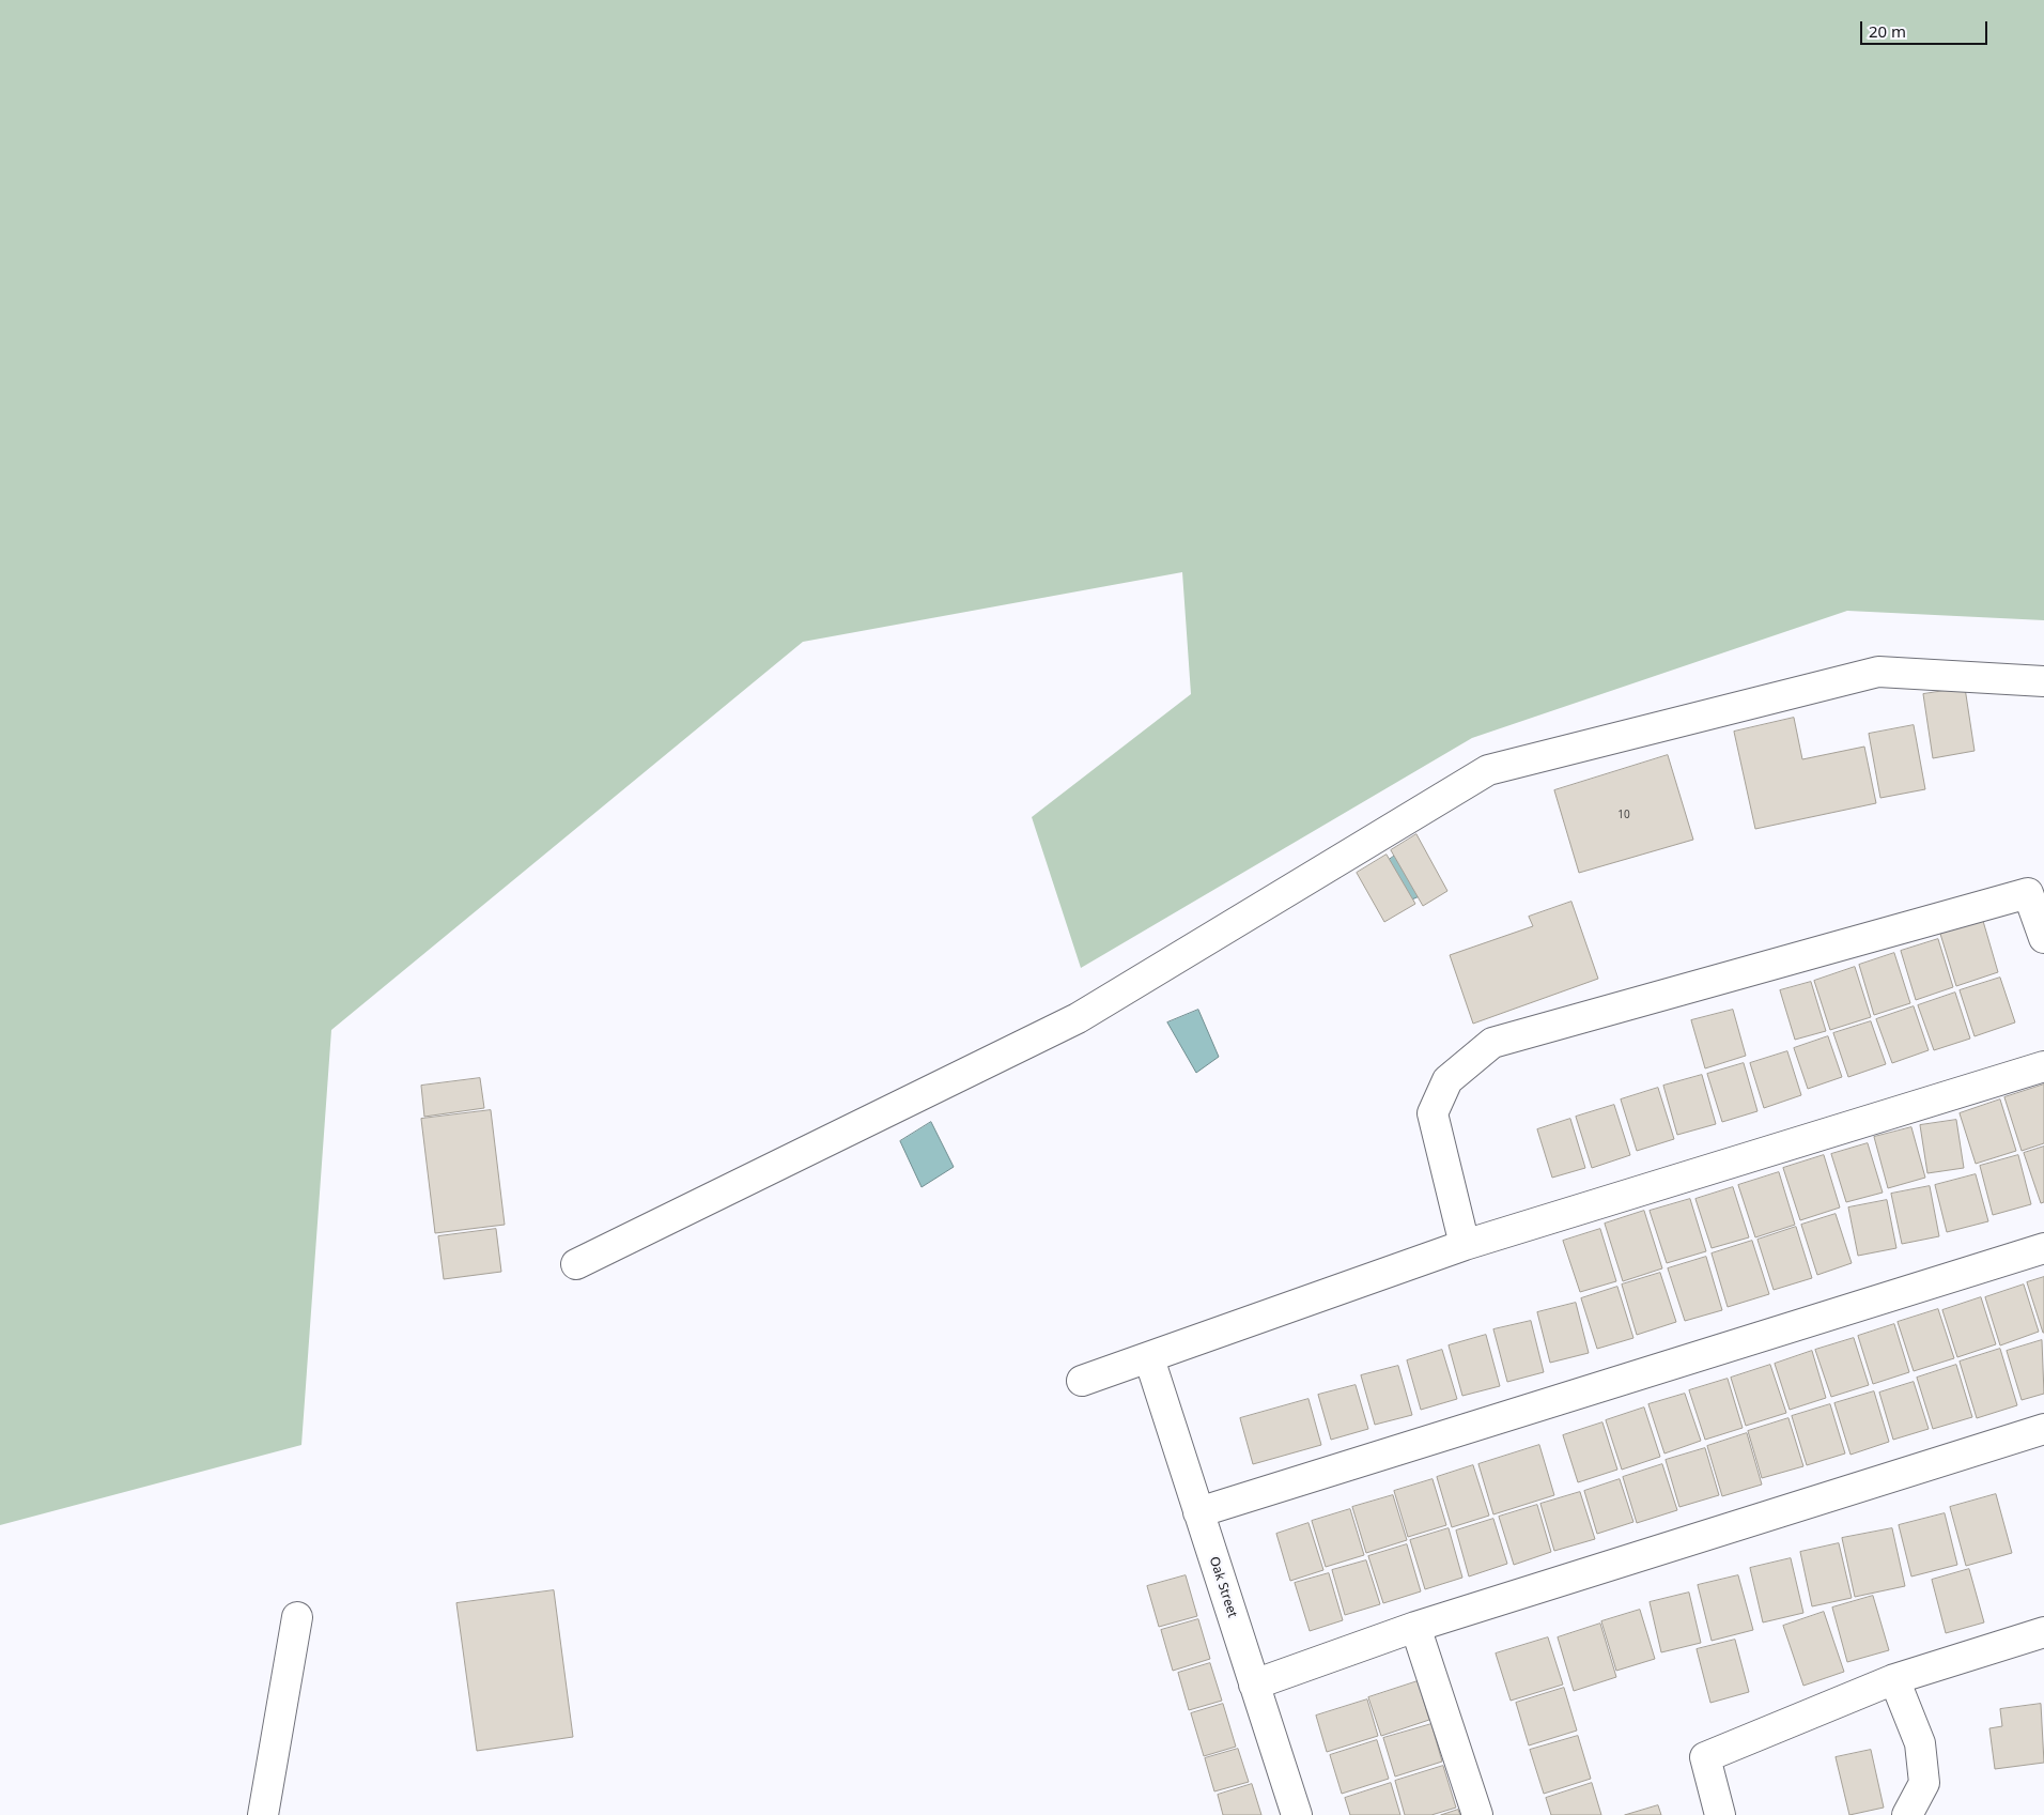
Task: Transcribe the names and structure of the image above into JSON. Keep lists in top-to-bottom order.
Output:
{
  "streets": {
    "street": ["Oak Street"]
  },
  "house_numbers": ["10"],
  "scale_bar": "20 m"
}
